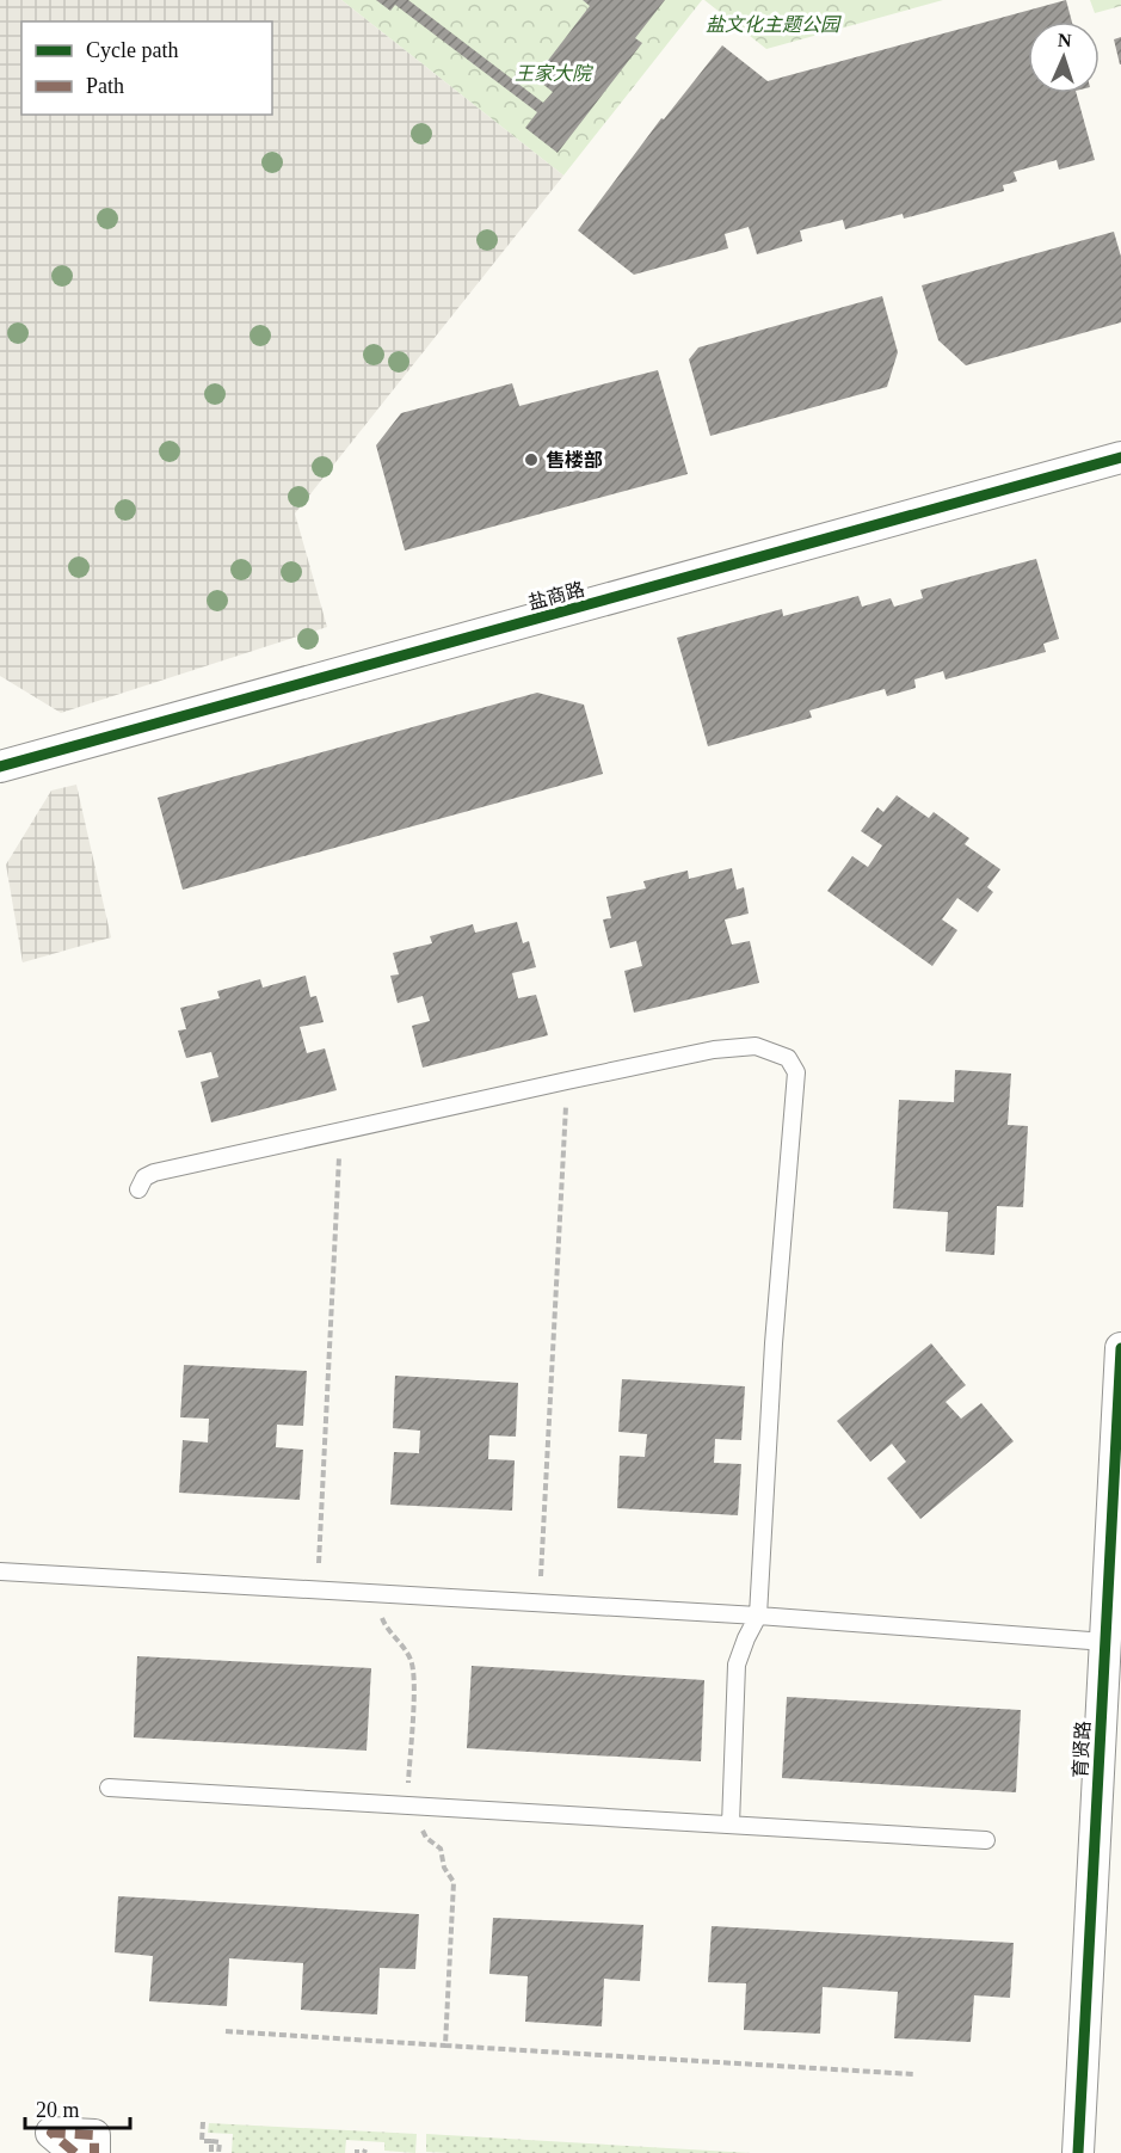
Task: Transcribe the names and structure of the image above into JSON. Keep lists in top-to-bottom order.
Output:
{
  "streets": {
    "street": ["盐商路", "育贤路"]
  },
  "parks": ["盐文化主题公园", "王家大院"],
  "places": ["售楼部"],
  "legend": ["Cycle path", "Path"],
  "scale_bar": "20 m",
  "north": "top"
}
